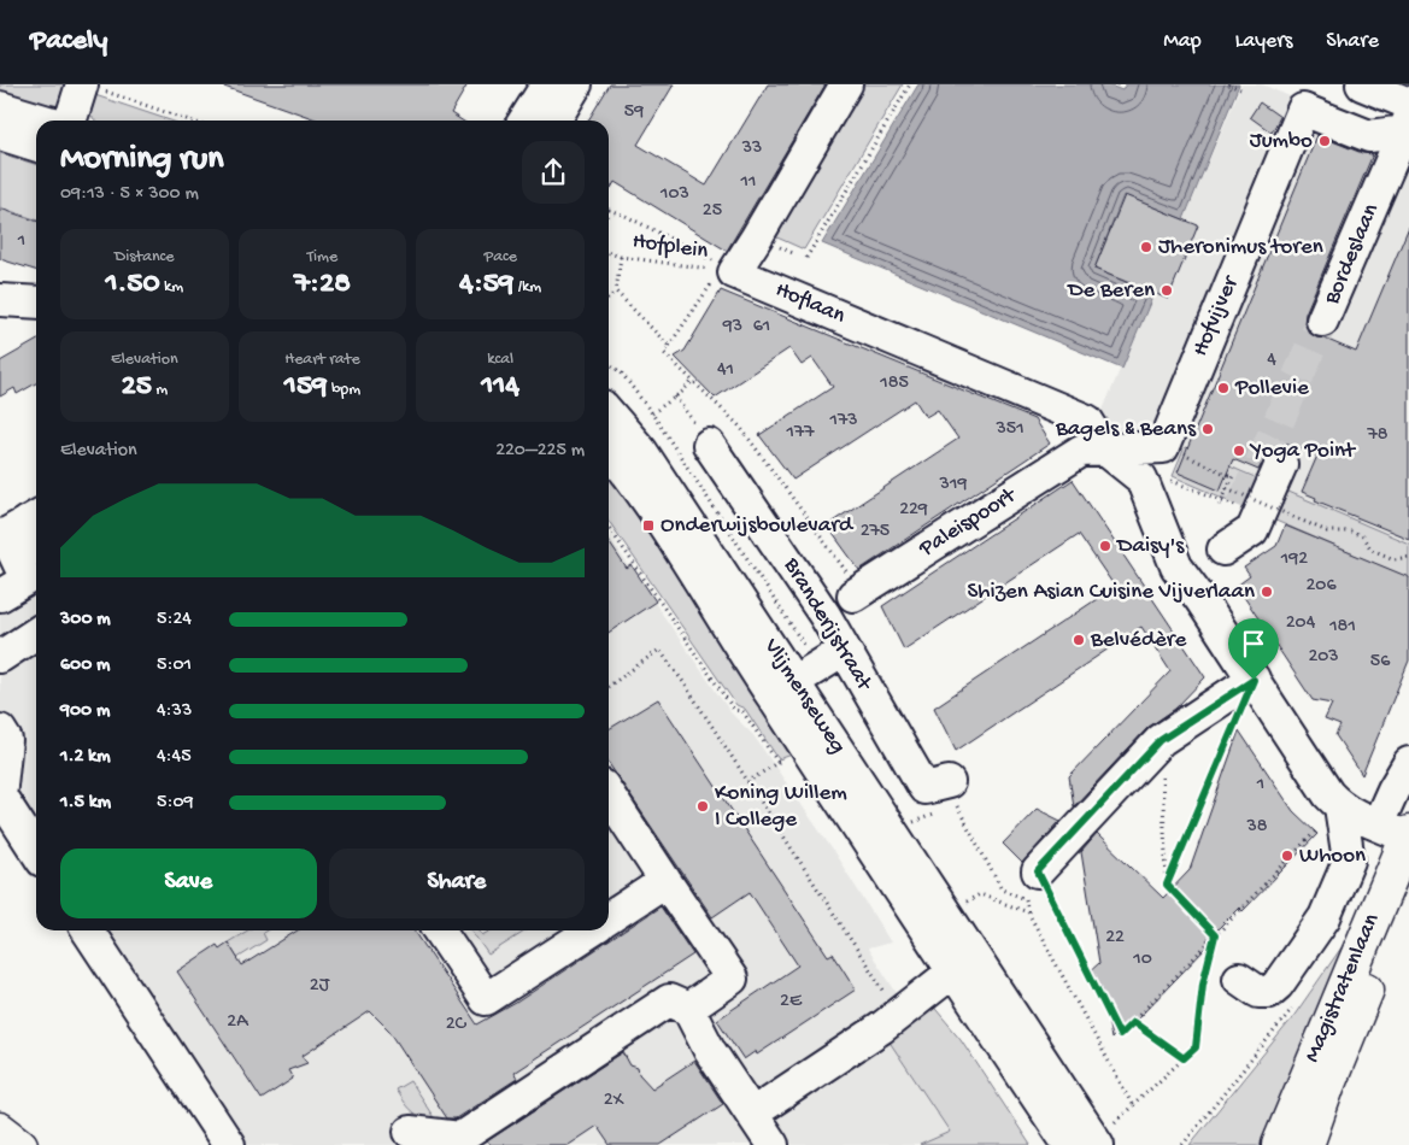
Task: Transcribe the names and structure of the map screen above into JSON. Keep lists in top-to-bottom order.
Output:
{
  "streets": {
    "main road": ["Magistratenlaan"],
    "street": [
      "Bordeslaan",
      "Hoflaan",
      "Hofvijver",
      "Paleispoort",
      "Branderijstraat",
      "Vlijmenseweg"
    ],
    "path": ["Hofplein"]
  },
  "crossings": [
    ["Hofplein", "Hoflaan"],
    ["Bordeslaan", "Hofvijver"],
    ["Hoflaan", "Paleispoort"],
    ["Branderijstraat", "Vlijmenseweg"]
  ],
  "places": {
    "other": [
      "Jumbo",
      "Jheronimus toren",
      "De Beren",
      "Pollevie",
      "Bagels & Beans",
      "Yoga Point",
      "Daisy's",
      "Shizen Asian Cuisine Vijverlaan",
      "Belvédère",
      "Koning Willem I College",
      "Whoon"
    ],
    "transit": ["Onderwijsboulevard"]
  },
  "house_numbers": [
    "59",
    "33",
    "11",
    "103",
    "25",
    "1",
    "93",
    "61",
    "4",
    "41",
    "185",
    "173",
    "351",
    "177",
    "78",
    "319",
    "229",
    "275",
    "192",
    "206",
    "204",
    "181",
    "203",
    "56",
    "1",
    "38",
    "22",
    "10",
    "2J",
    "2E",
    "2A",
    "2C",
    "2X"
  ],
  "page": {
    "header": "Pacely",
    "nav": ["Map", "Layers", "Share"],
    "heading": ["Morning run", "09:13 · 5 × 300 m"],
    "stats": [
      ["Distance", "1.50 km"],
      ["Time", "7:28"],
      ["Pace", "4:59 /km"],
      ["Elevation", "25 m"],
      ["Heart rate", "159 bpm"],
      ["kcal", "114"]
    ],
    "chart": ["Elevation", "220–225 m"],
    "list": [
      {
        "name": "300 m",
        "note": "5:24"
      },
      {
        "name": "600 m",
        "note": "5:01"
      },
      {
        "name": "900 m",
        "note": "4:33"
      },
      {
        "name": "1.2 km",
        "note": "4:45"
      },
      {
        "name": "1.5 km",
        "note": "5:09"
      }
    ],
    "buttons": ["Save", "Share"]
  }
}
